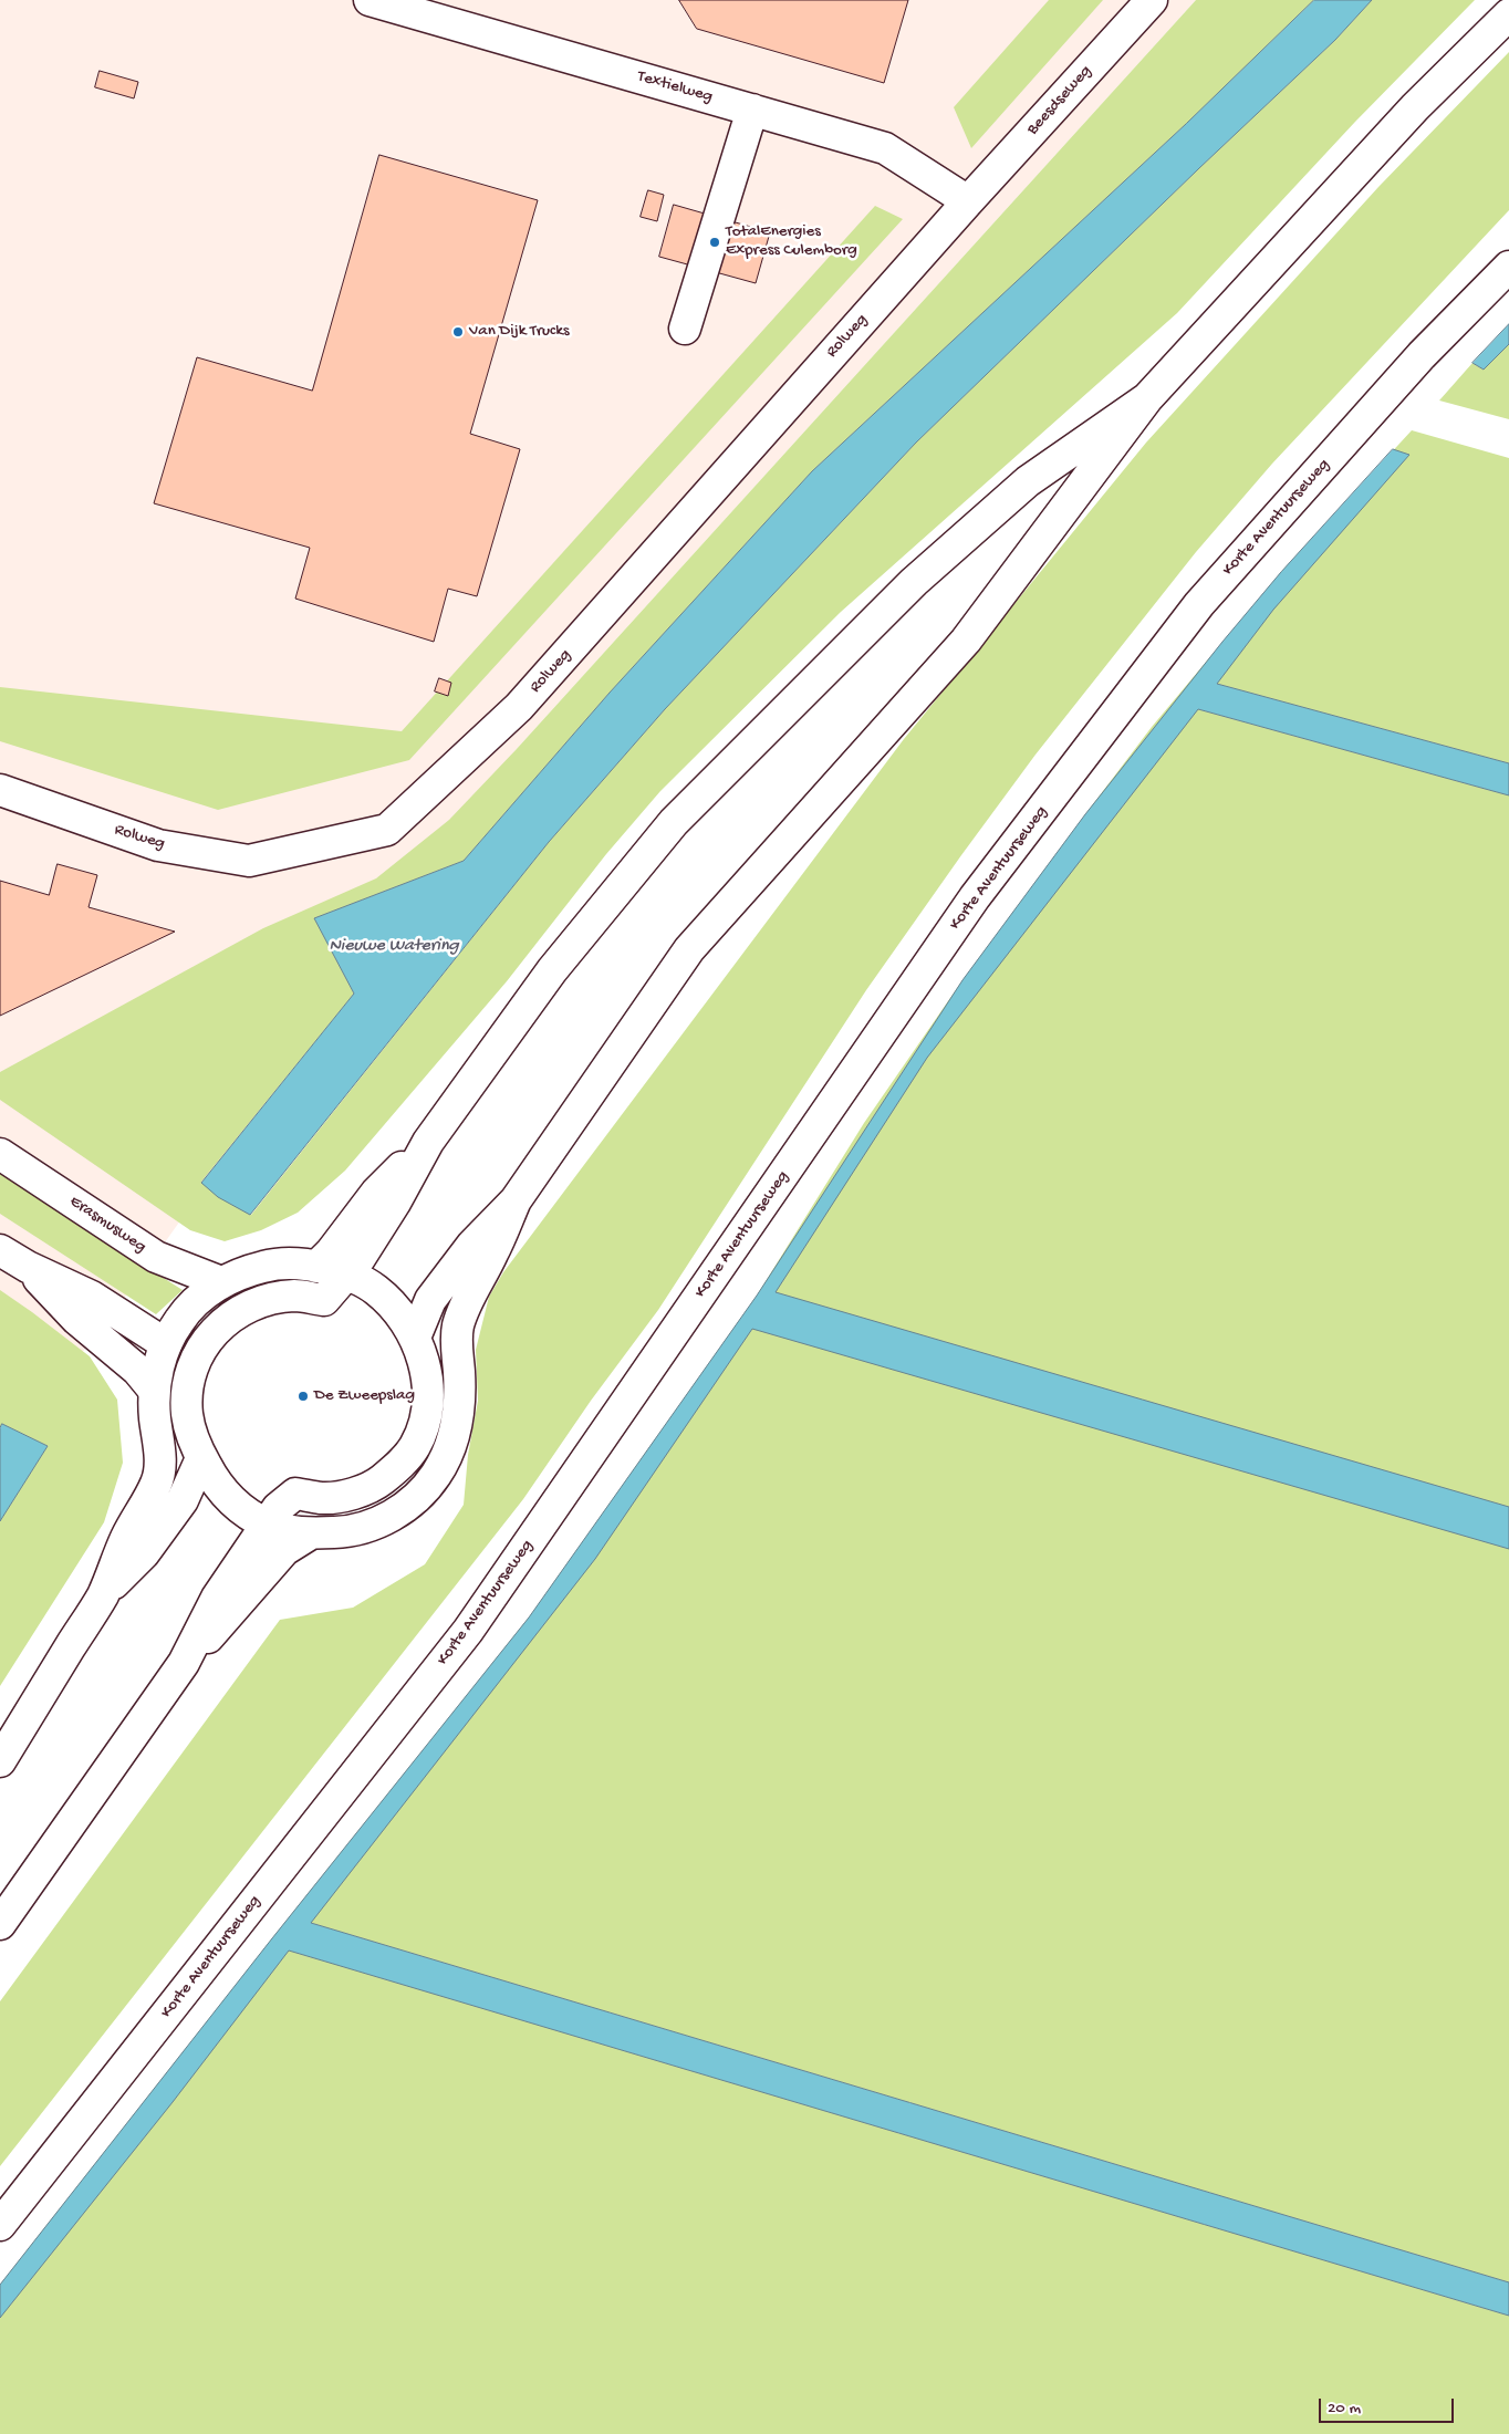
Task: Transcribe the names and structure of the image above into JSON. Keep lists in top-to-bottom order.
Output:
{
  "streets": {
    "main road": [
      "Textielweg",
      "Beesdseweg",
      "Rolweg",
      "Korte Aventuurseweg",
      "Erasmusweg"
    ]
  },
  "crossings": [
    ["Textielweg", "Beesdseweg"],
    ["Textielweg", "Rolweg"],
    ["Beesdseweg", "Rolweg"]
  ],
  "water": ["Nieuwe Watering"],
  "places": ["TotalEnergies Express Culemborg", "Van Dijk Trucks", "De Zweepslag"],
  "scale_bar": "20 m"
}
